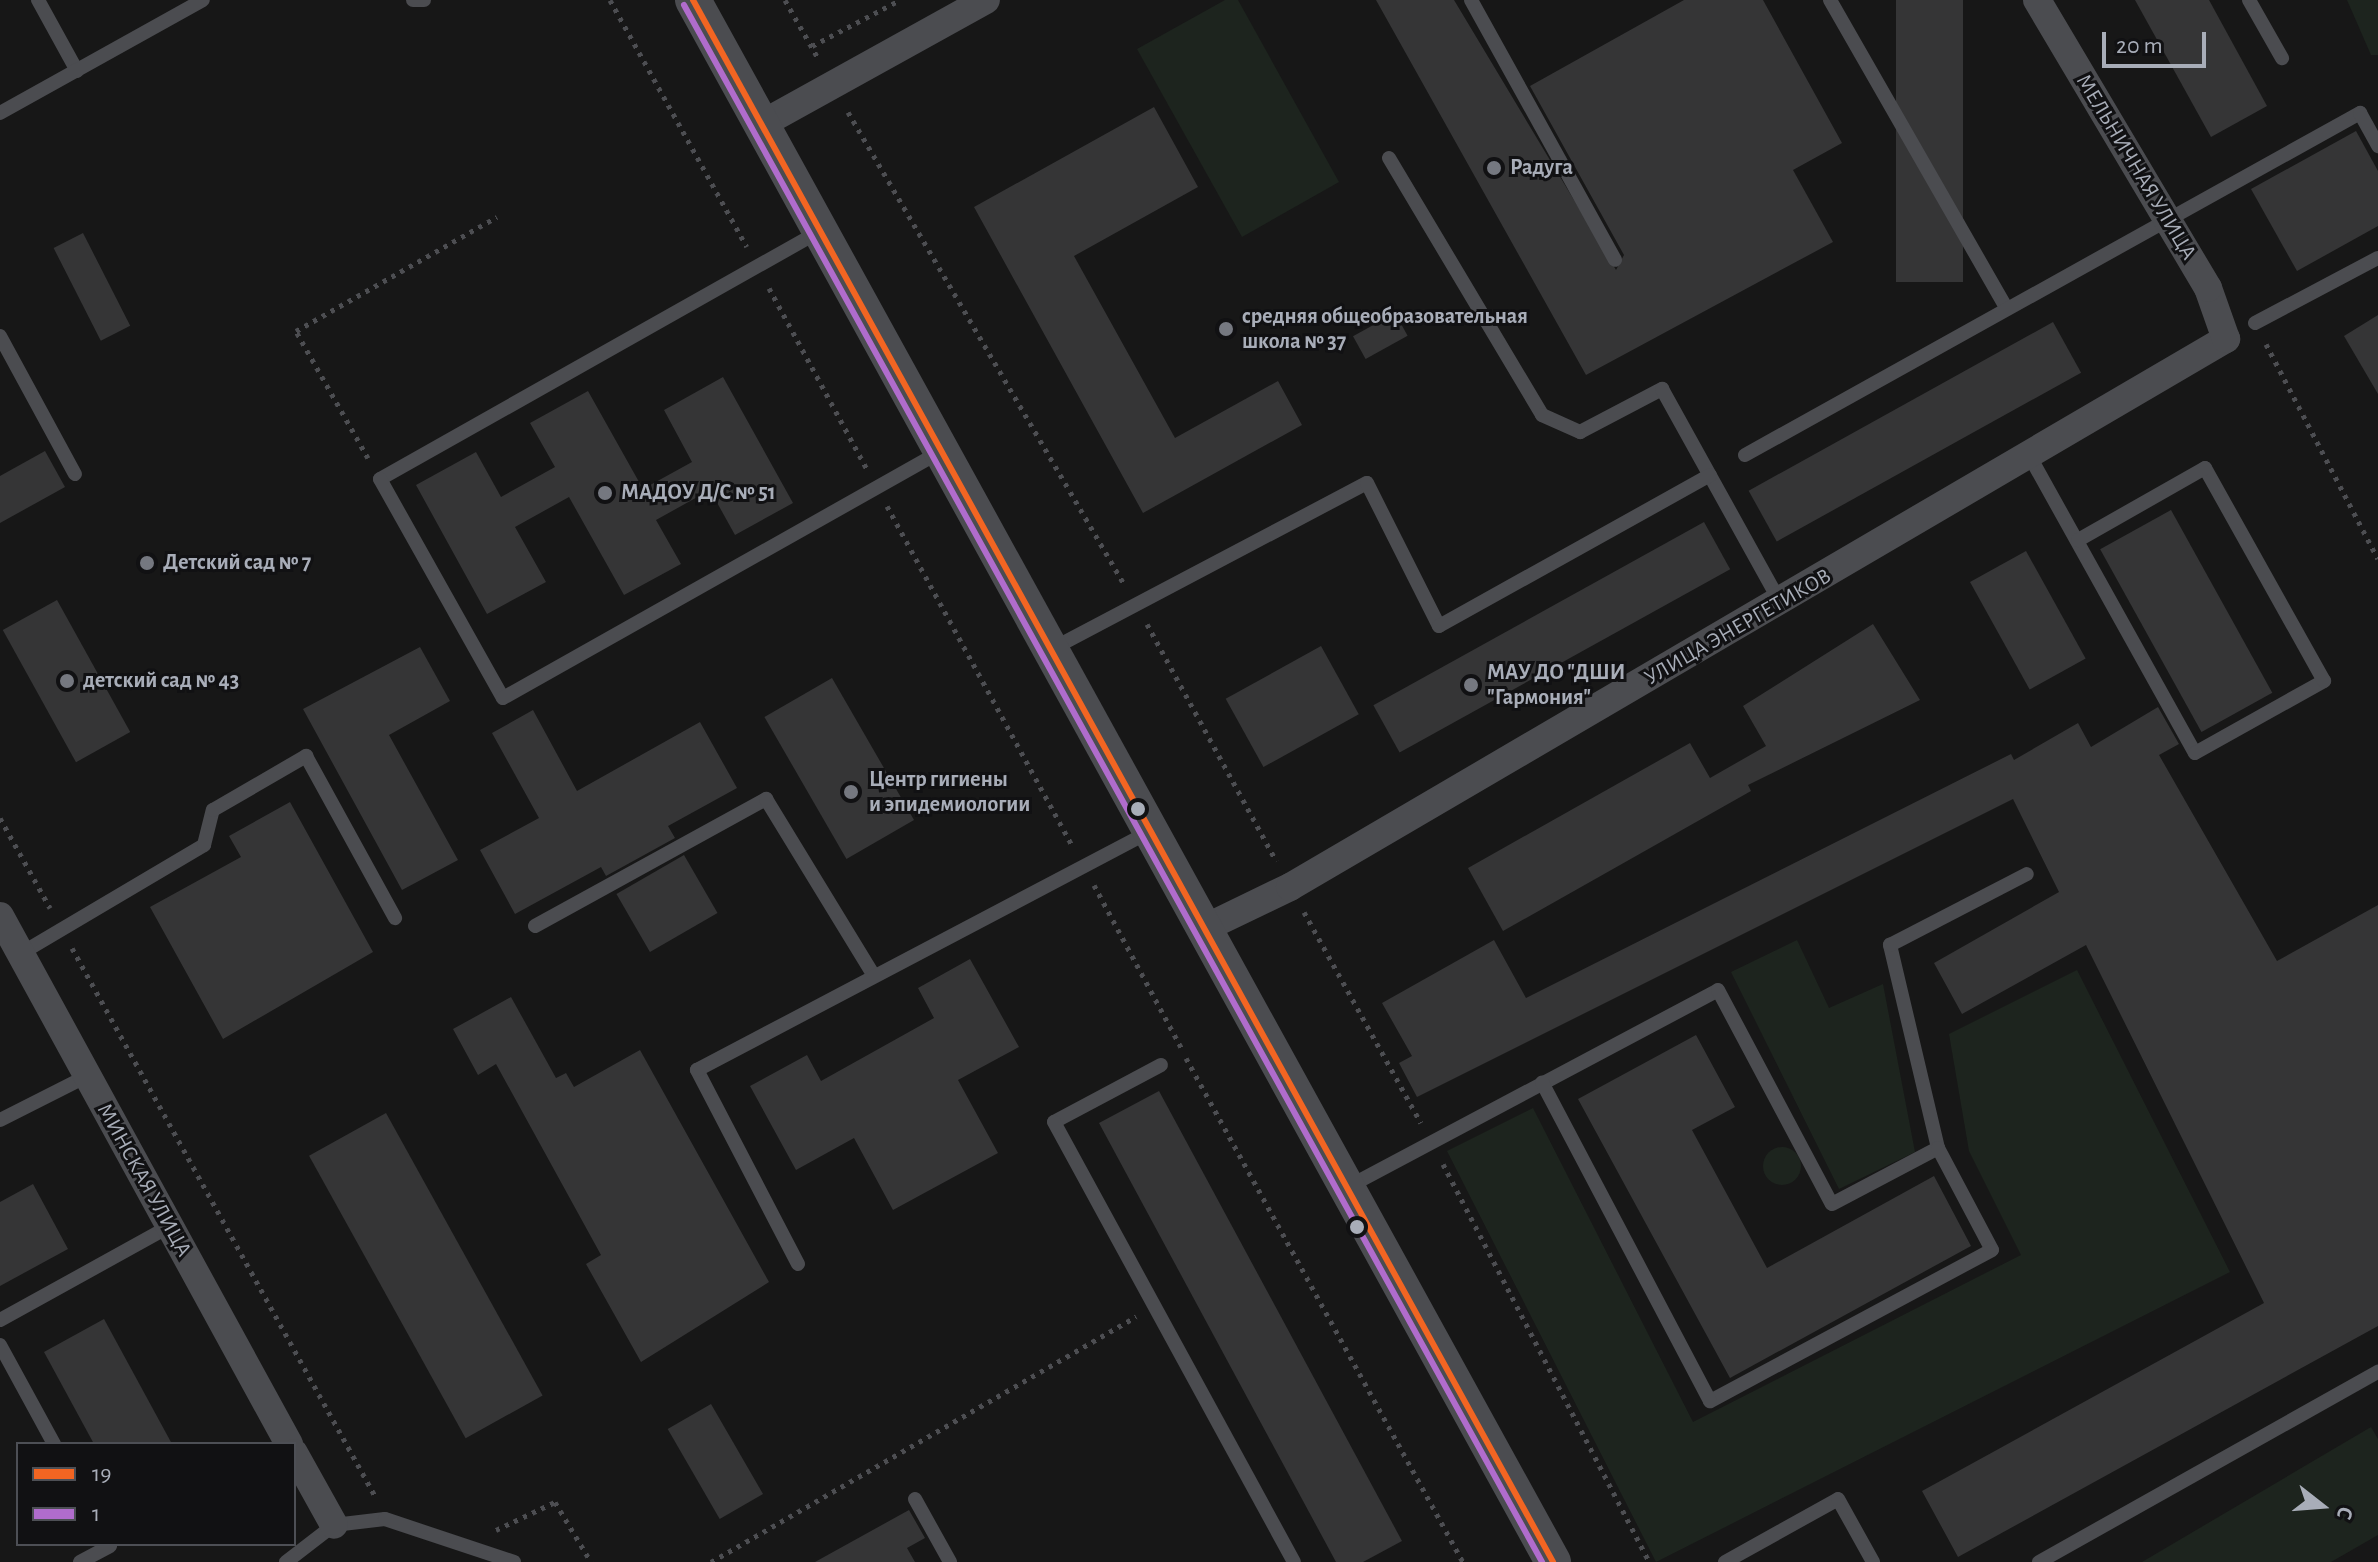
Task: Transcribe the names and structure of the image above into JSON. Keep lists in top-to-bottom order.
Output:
{
  "streets": {
    "street": ["МЕЛЬНИЧНАЯ УЛИЦА", "УЛИЦА ЭНЕРГЕТИКОВ", "МИНСКАЯ УЛИЦА"]
  },
  "crossings": [
    ["МЕЛЬНИЧНАЯ УЛИЦА", "УЛИЦА ЭНЕРГЕТИКОВ"]
  ],
  "places": [
    "Радуга",
    "средняя общеобразовательная школа № 37",
    "МАДОУ Д/С № 51",
    "Детский сад № 7",
    "детский сад № 43",
    "МАУ ДО \"ДШИ \"Гармония\"",
    "Центр гигиены и эпидемиологии"
  ],
  "lines": ["transit line 19", "transit line 1"],
  "legend": ["19", "1"],
  "scale_bar": "20 m",
  "north": "right"
}
